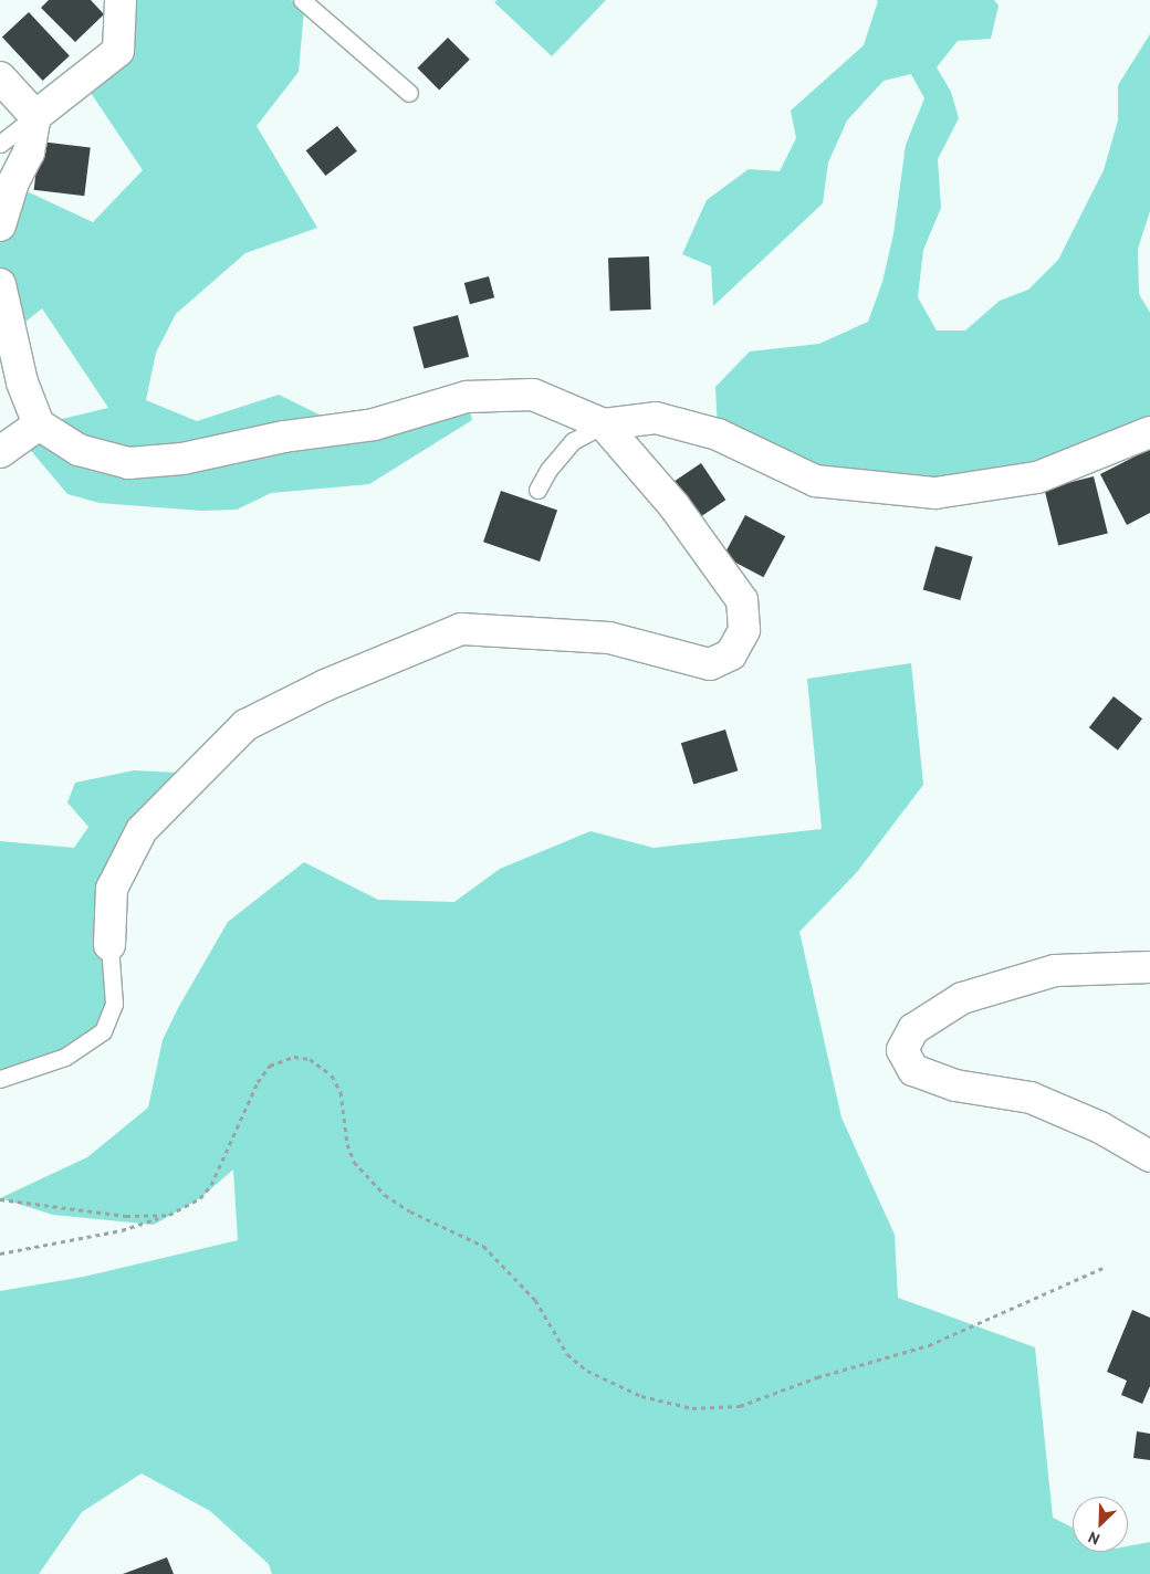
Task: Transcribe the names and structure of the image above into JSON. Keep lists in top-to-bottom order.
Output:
{
  "north": "bottom left"
}
